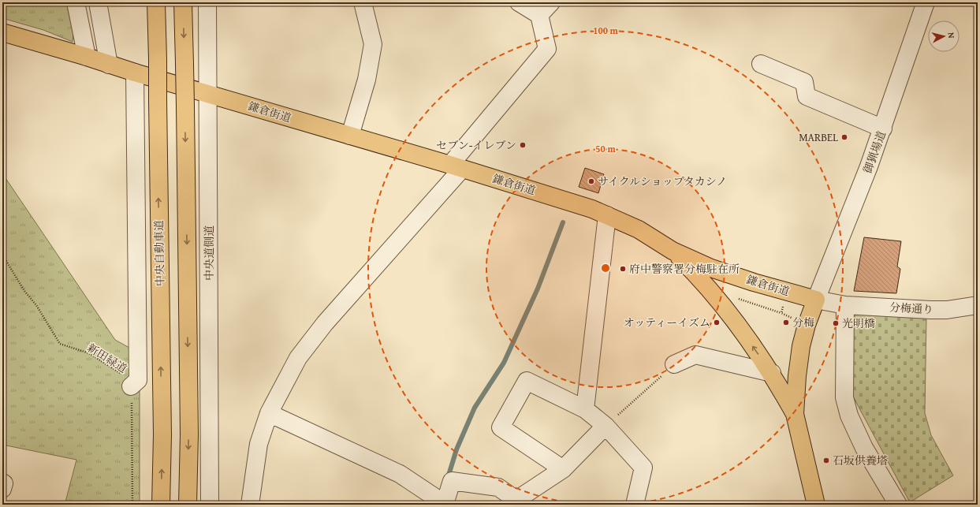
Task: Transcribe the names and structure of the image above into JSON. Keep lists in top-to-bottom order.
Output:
{
  "streets": {
    "main road": ["鎌倉街道", "中央自動車道"],
    "street": ["御猟場道", "中央道側道", "分梅通り"],
    "path": ["新田緑道"]
  },
  "crossings": [
    ["鎌倉街道", "御猟場道"],
    ["鎌倉街道", "中央道側道"],
    ["鎌倉街道", "分梅通り"],
    ["御猟場道", "分梅通り"]
  ],
  "places": [
    "MARBEL",
    "セブン-イレブン",
    "サイクルショップタカシノ",
    "府中警察署分梅駐在所",
    "オッティーイズム",
    "分梅",
    "光明橋",
    "石坂供養塔"
  ],
  "north": "right",
  "rings": ["100 m", "50 m"]
}
